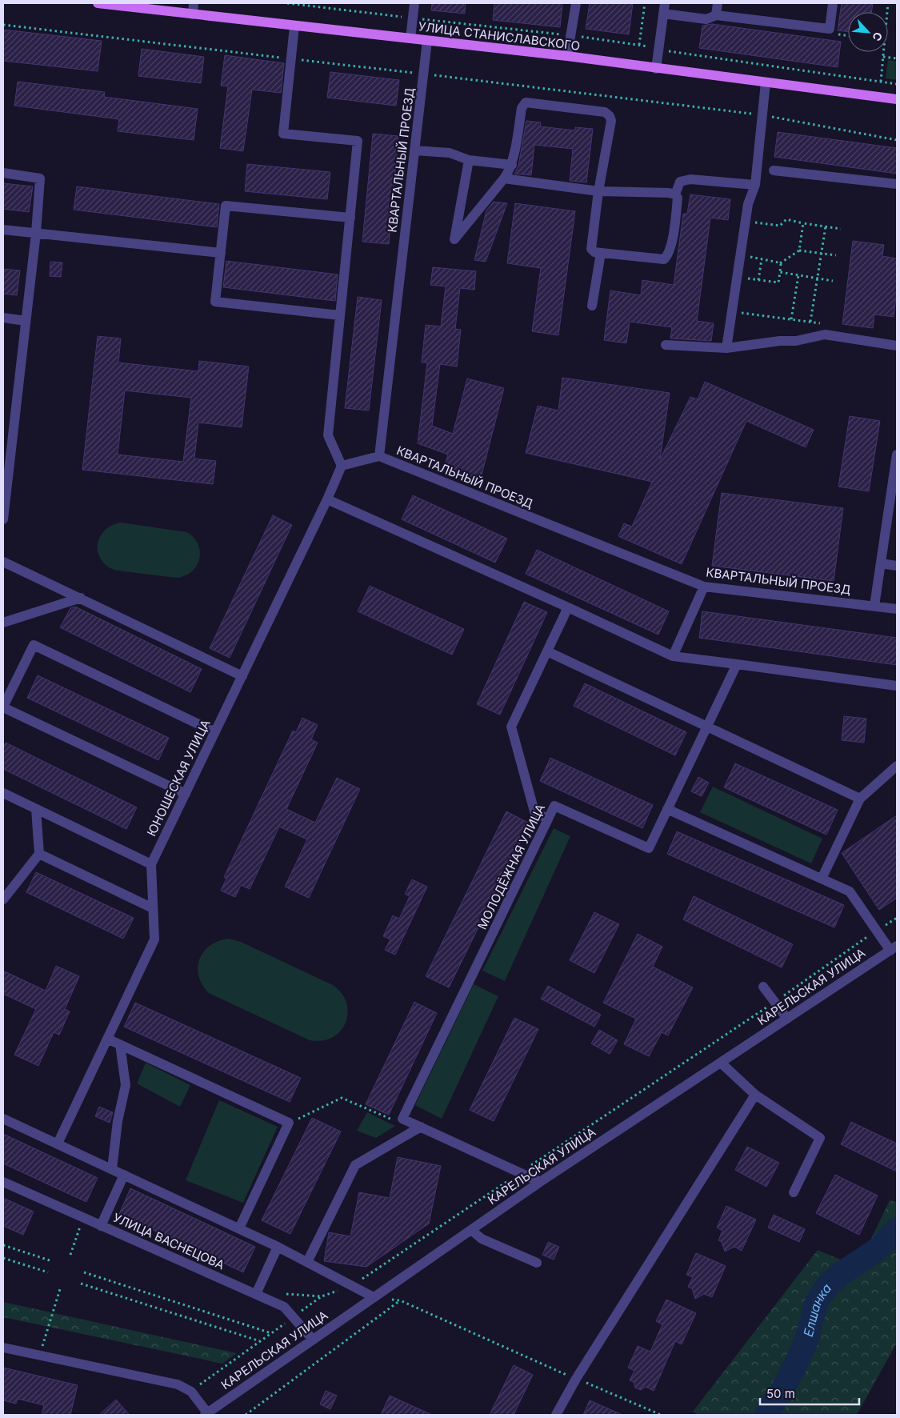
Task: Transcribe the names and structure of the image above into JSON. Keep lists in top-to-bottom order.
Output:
{
  "streets": {
    "main road": ["УЛИЦА СТАНИСЛАВСКОГО"],
    "street": [
      "КВАРТАЛЬНЫЙ ПРОЕЗД",
      "ЮНОШЕСКАЯ УЛИЦА",
      "МОЛОДЁЖНАЯ УЛИЦА",
      "КАРЕЛЬСКАЯ УЛИЦА",
      "УЛИЦА ВАСНЕЦОВА"
    ]
  },
  "crossings": [
    ["УЛИЦА СТАНИСЛАВСКОГО", "КВАРТАЛЬНЫЙ ПРОЕЗД"],
    ["КАРЕЛЬСКАЯ УЛИЦА", "УЛИЦА ВАСНЕЦОВА"]
  ],
  "water": ["Елшанка"],
  "scale_bar": "50 m",
  "north": "bottom right"
}
